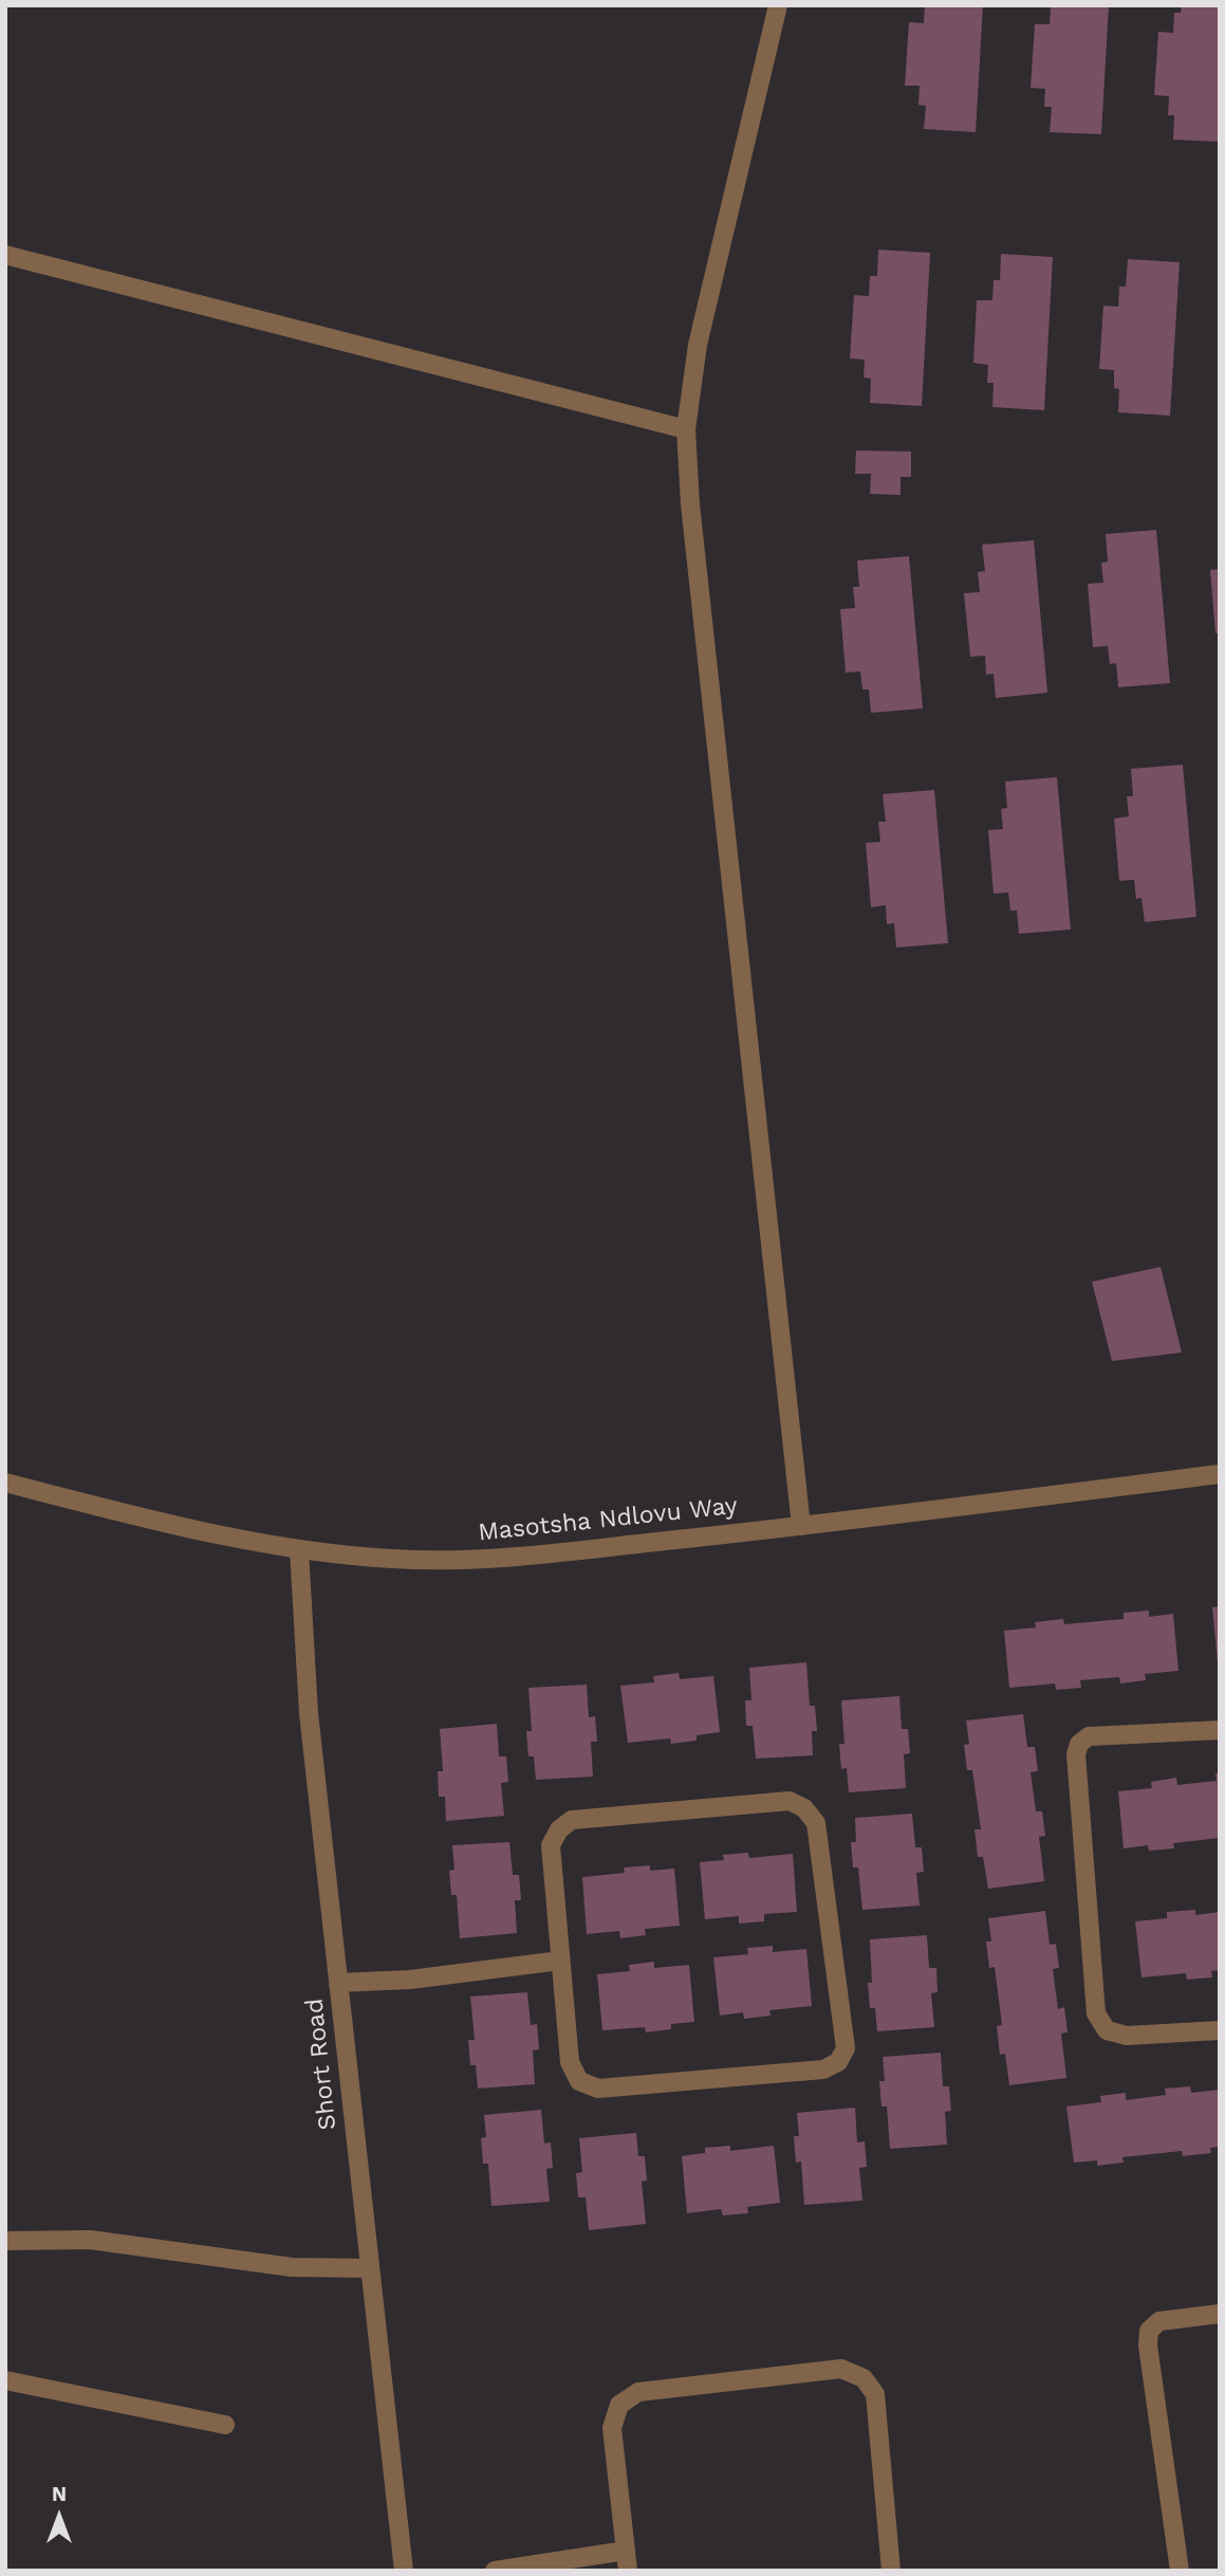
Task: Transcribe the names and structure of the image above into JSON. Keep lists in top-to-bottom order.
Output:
{
  "streets": {
    "street": ["Masotsha Ndlovu Way", "Short Road"]
  },
  "crossings": [
    ["Masotsha Ndlovu Way", "Short Road"]
  ],
  "north": "top"
}
